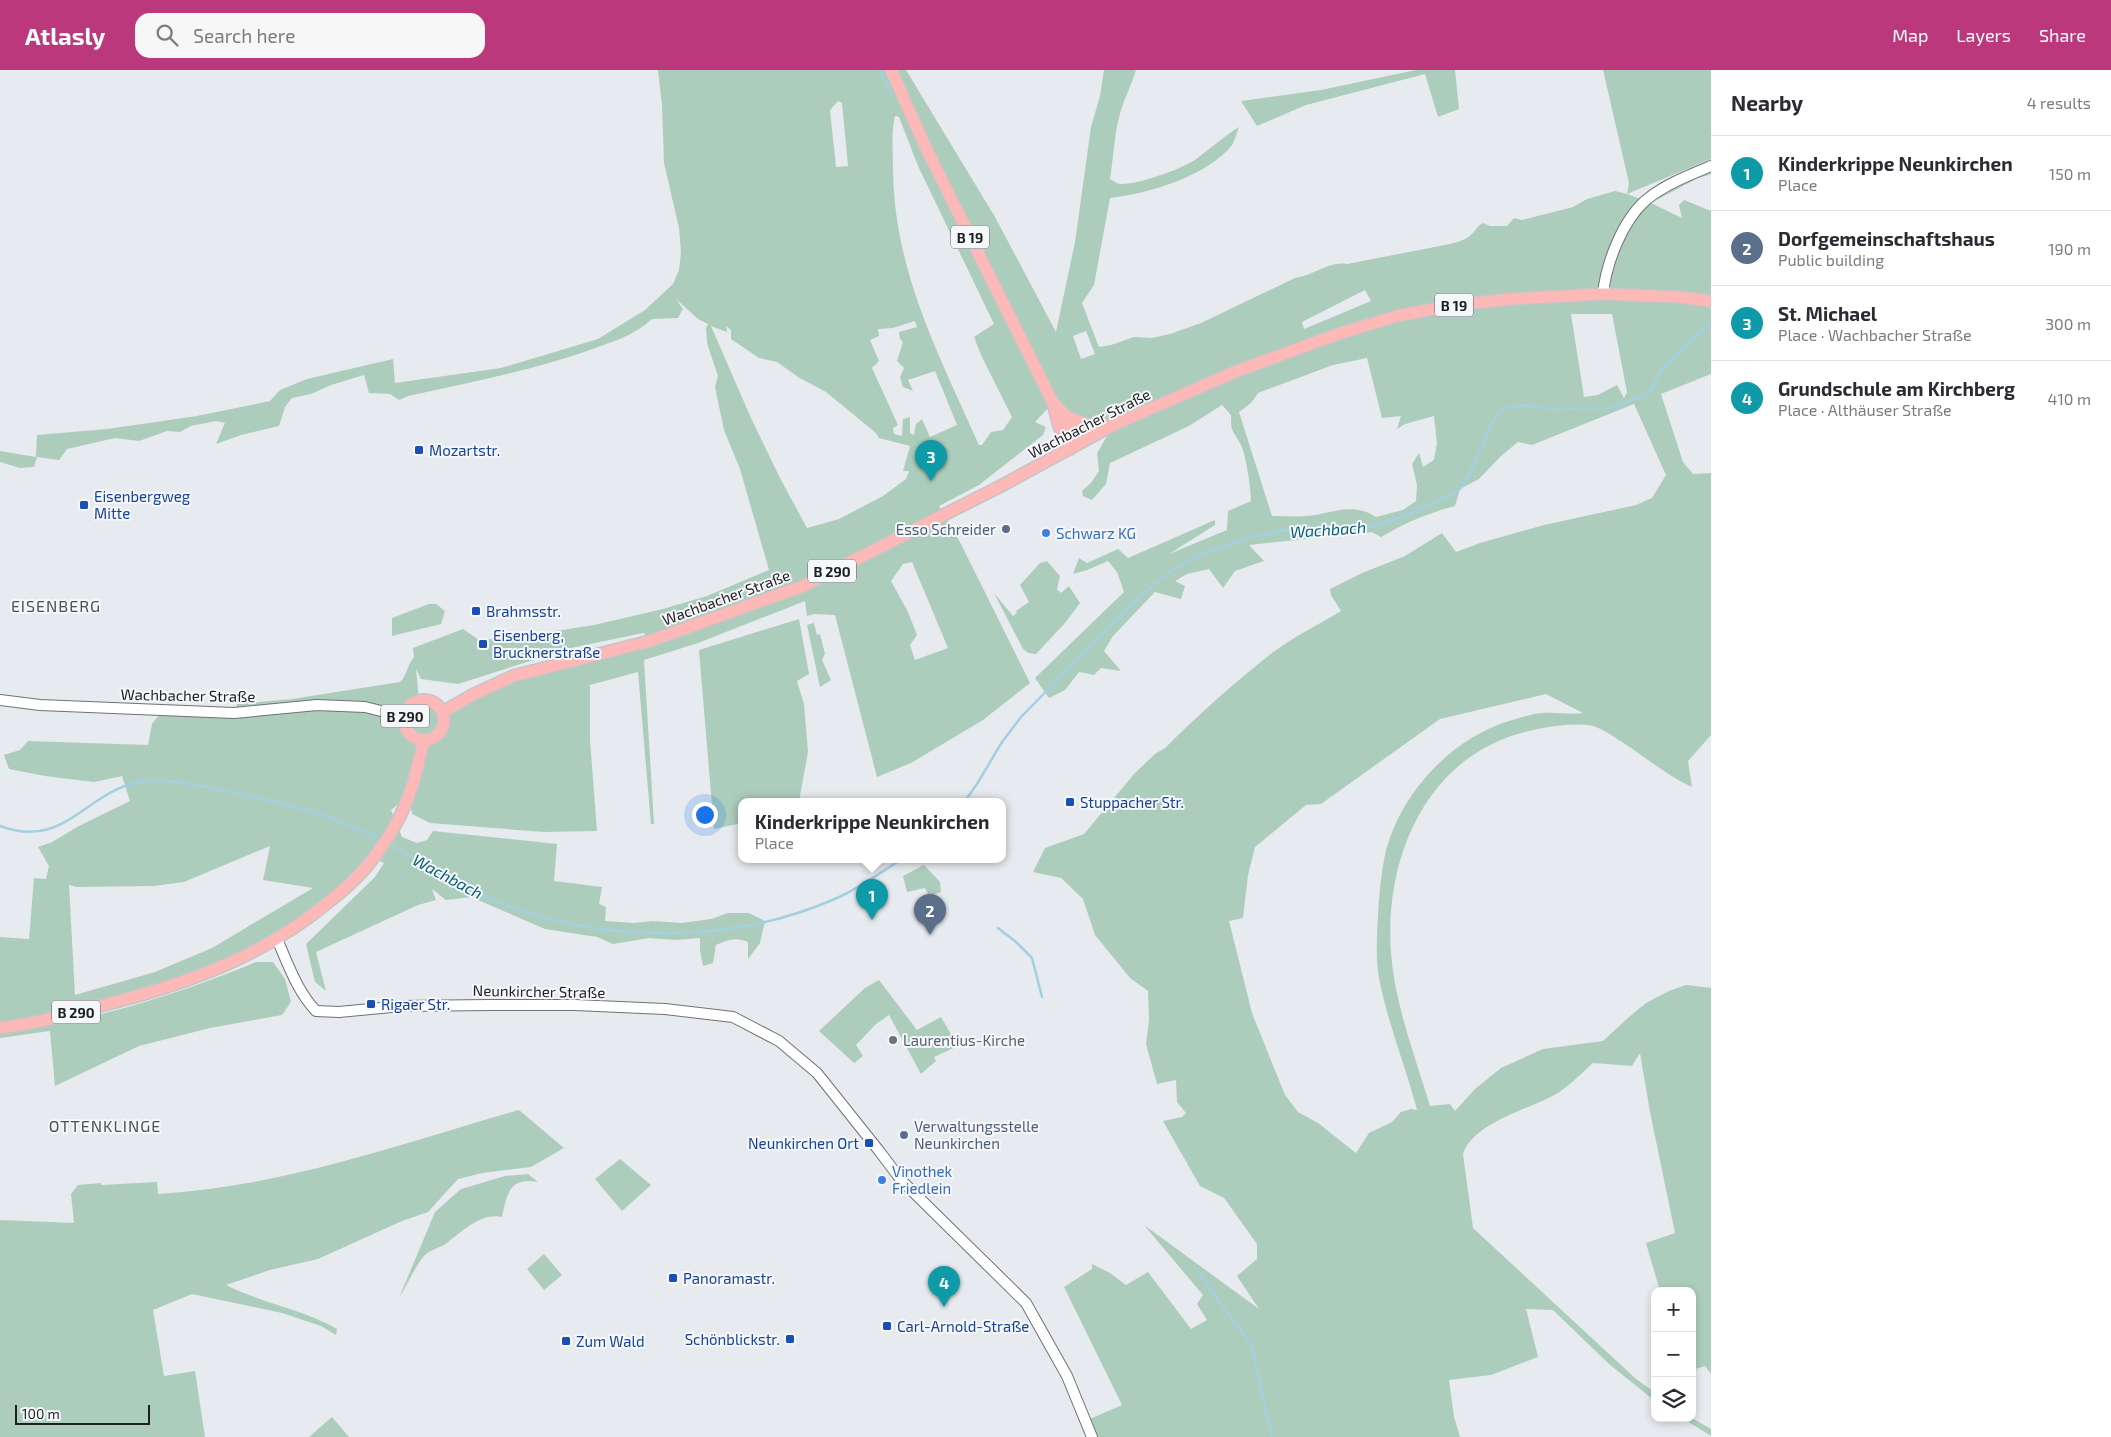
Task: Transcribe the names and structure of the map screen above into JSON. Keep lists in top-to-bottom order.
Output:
{
  "streets": {
    "main road": ["B 19", "Wachbacher Straße", "B 290"],
    "street": ["Neunkircher Straße"]
  },
  "crossings": [
    ["B 19", "Wachbacher Straße"],
    ["Wachbacher Straße", "B 290"],
    ["B 290", "Neunkircher Straße"]
  ],
  "districts": ["EISENBERG", "OTTENKLINGE"],
  "water": ["Wachbach"],
  "places": {
    "transit": [
      "Mozartstr.",
      "Eisenbergweg Mitte",
      "Brahmsstr.",
      "Eisenberg, Brucknerstraße",
      "Stuppacher Str.",
      "Rigaer Str.",
      "Neunkirchen Ort",
      "Panoramastr.",
      "Carl-Arnold-Straße",
      "Schönblickstr.",
      "Zum Wald"
    ],
    "other": [
      "Esso Schreider",
      "Schwarz KG",
      "Laurentius-Kirche",
      "Verwaltungsstelle Neunkirchen",
      "Vinothek Friedlein"
    ]
  },
  "scale_bar": "100 m",
  "page": {
    "header": "Atlasly",
    "search": "Search here",
    "nav": ["Map", "Layers", "Share"],
    "heading": ["Nearby", "4 results"],
    "list": [
      {
        "mark": "1",
        "name": "Kinderkrippe Neunkirchen",
        "note": "Place",
        "value": "150 m"
      },
      {
        "mark": "2",
        "name": "Dorfgemeinschaftshaus",
        "note": "Public building",
        "value": "190 m"
      },
      {
        "mark": "3",
        "name": "St. Michael",
        "note": "Place · Wachbacher Straße",
        "value": "300 m"
      },
      {
        "mark": "4",
        "name": "Grundschule am Kirchberg",
        "note": "Place · Althäuser Straße",
        "value": "410 m"
      }
    ],
    "pins": [
      "3",
      "1",
      "2",
      "4"
    ],
    "popup": ["Kinderkrippe Neunkirchen", "Place"],
    "map_buttons": ["+", "−"],
    "scale": "100 m"
  }
}
